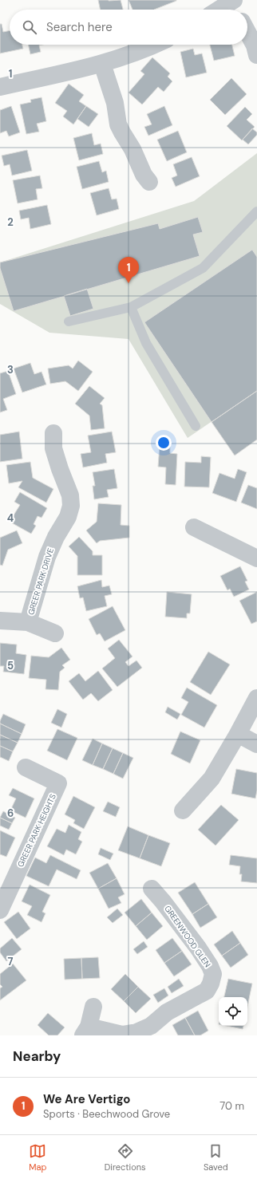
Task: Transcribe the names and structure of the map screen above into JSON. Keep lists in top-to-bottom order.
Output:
{
  "streets": {
    "street": ["GREER PARK DRIVE", "GREER PARK HEIGHTS", "GREENWOOD GLEN"]
  },
  "page": {
    "search": "Search here",
    "pins": "1",
    "heading": "Nearby",
    "list": [
      {
        "mark": "1",
        "name": "We Are Vertigo",
        "note": "Sports · Beechwood Grove",
        "value": "70 m"
      }
    ],
    "nav": ["Map", "Directions", "Saved"]
  },
  "grid": {
    "rows": [
      "1",
      "2",
      "3",
      "4",
      "5",
      "6",
      "7"
    ]
  }
}
